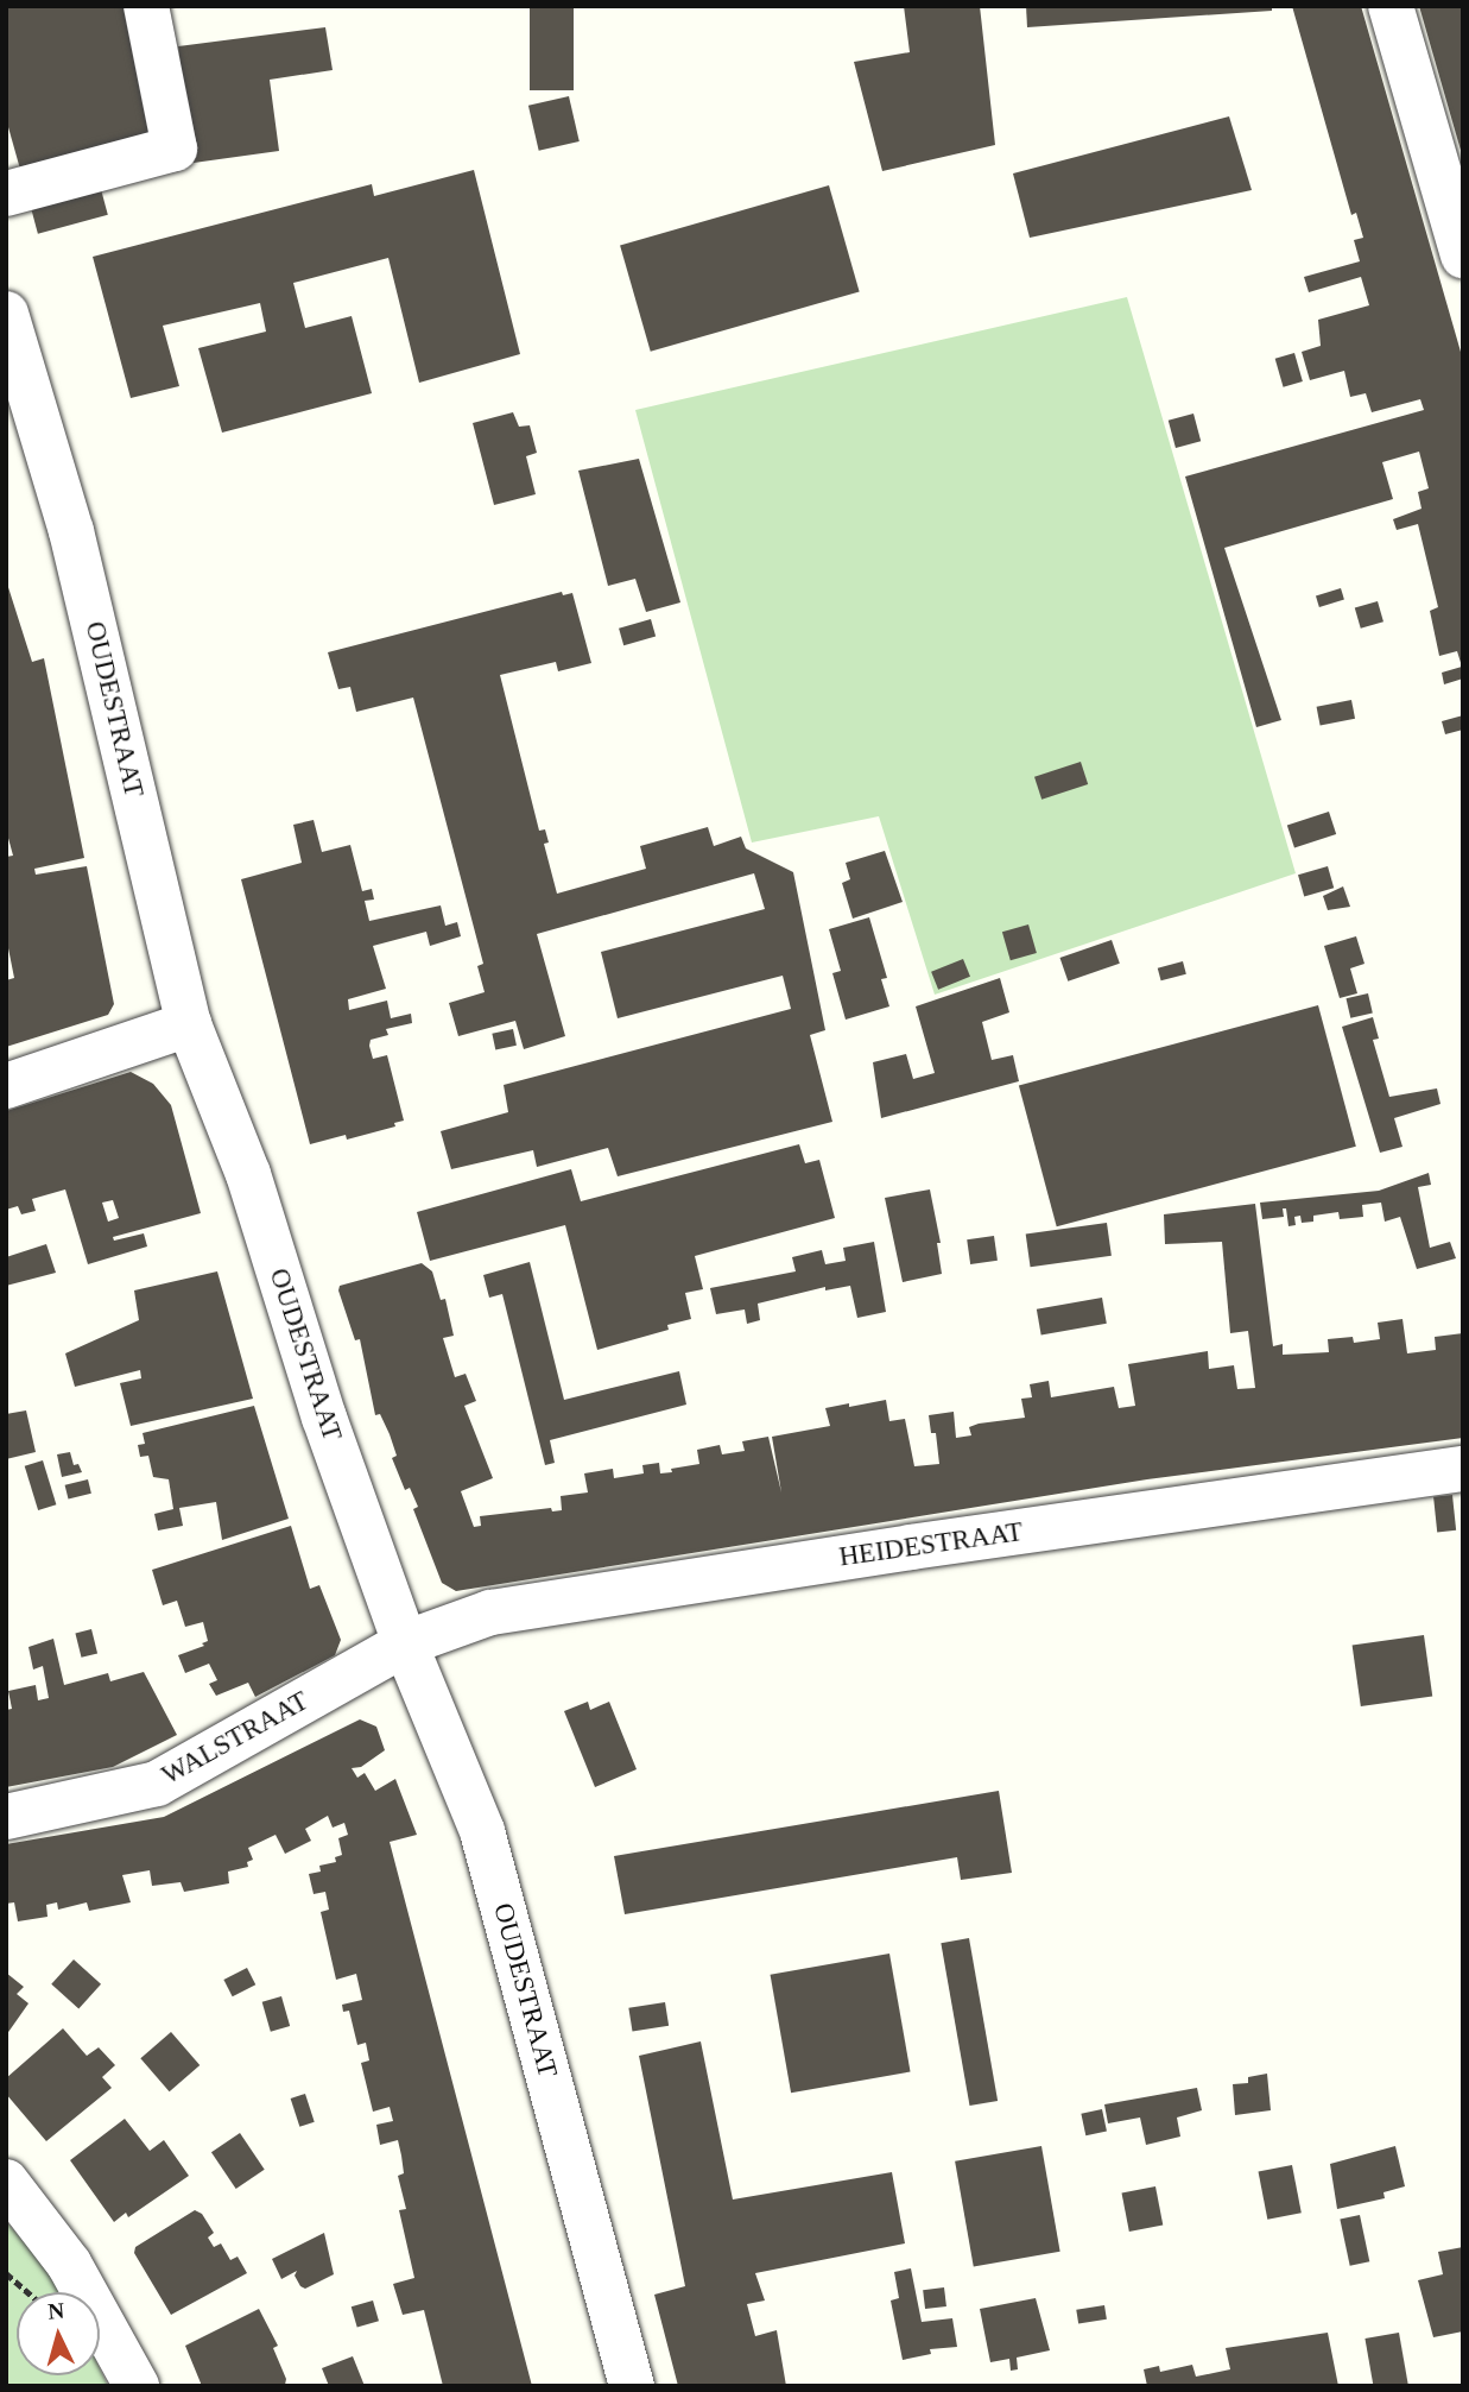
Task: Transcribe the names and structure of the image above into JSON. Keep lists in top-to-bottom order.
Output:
{
  "streets": {
    "street": ["OUDESTRAAT", "HEIDESTRAAT", "WALSTRAAT"]
  },
  "crossings": [
    ["OUDESTRAAT", "HEIDESTRAAT"],
    ["OUDESTRAAT", "WALSTRAAT"],
    ["HEIDESTRAAT", "WALSTRAAT"]
  ],
  "north": "top"
}
